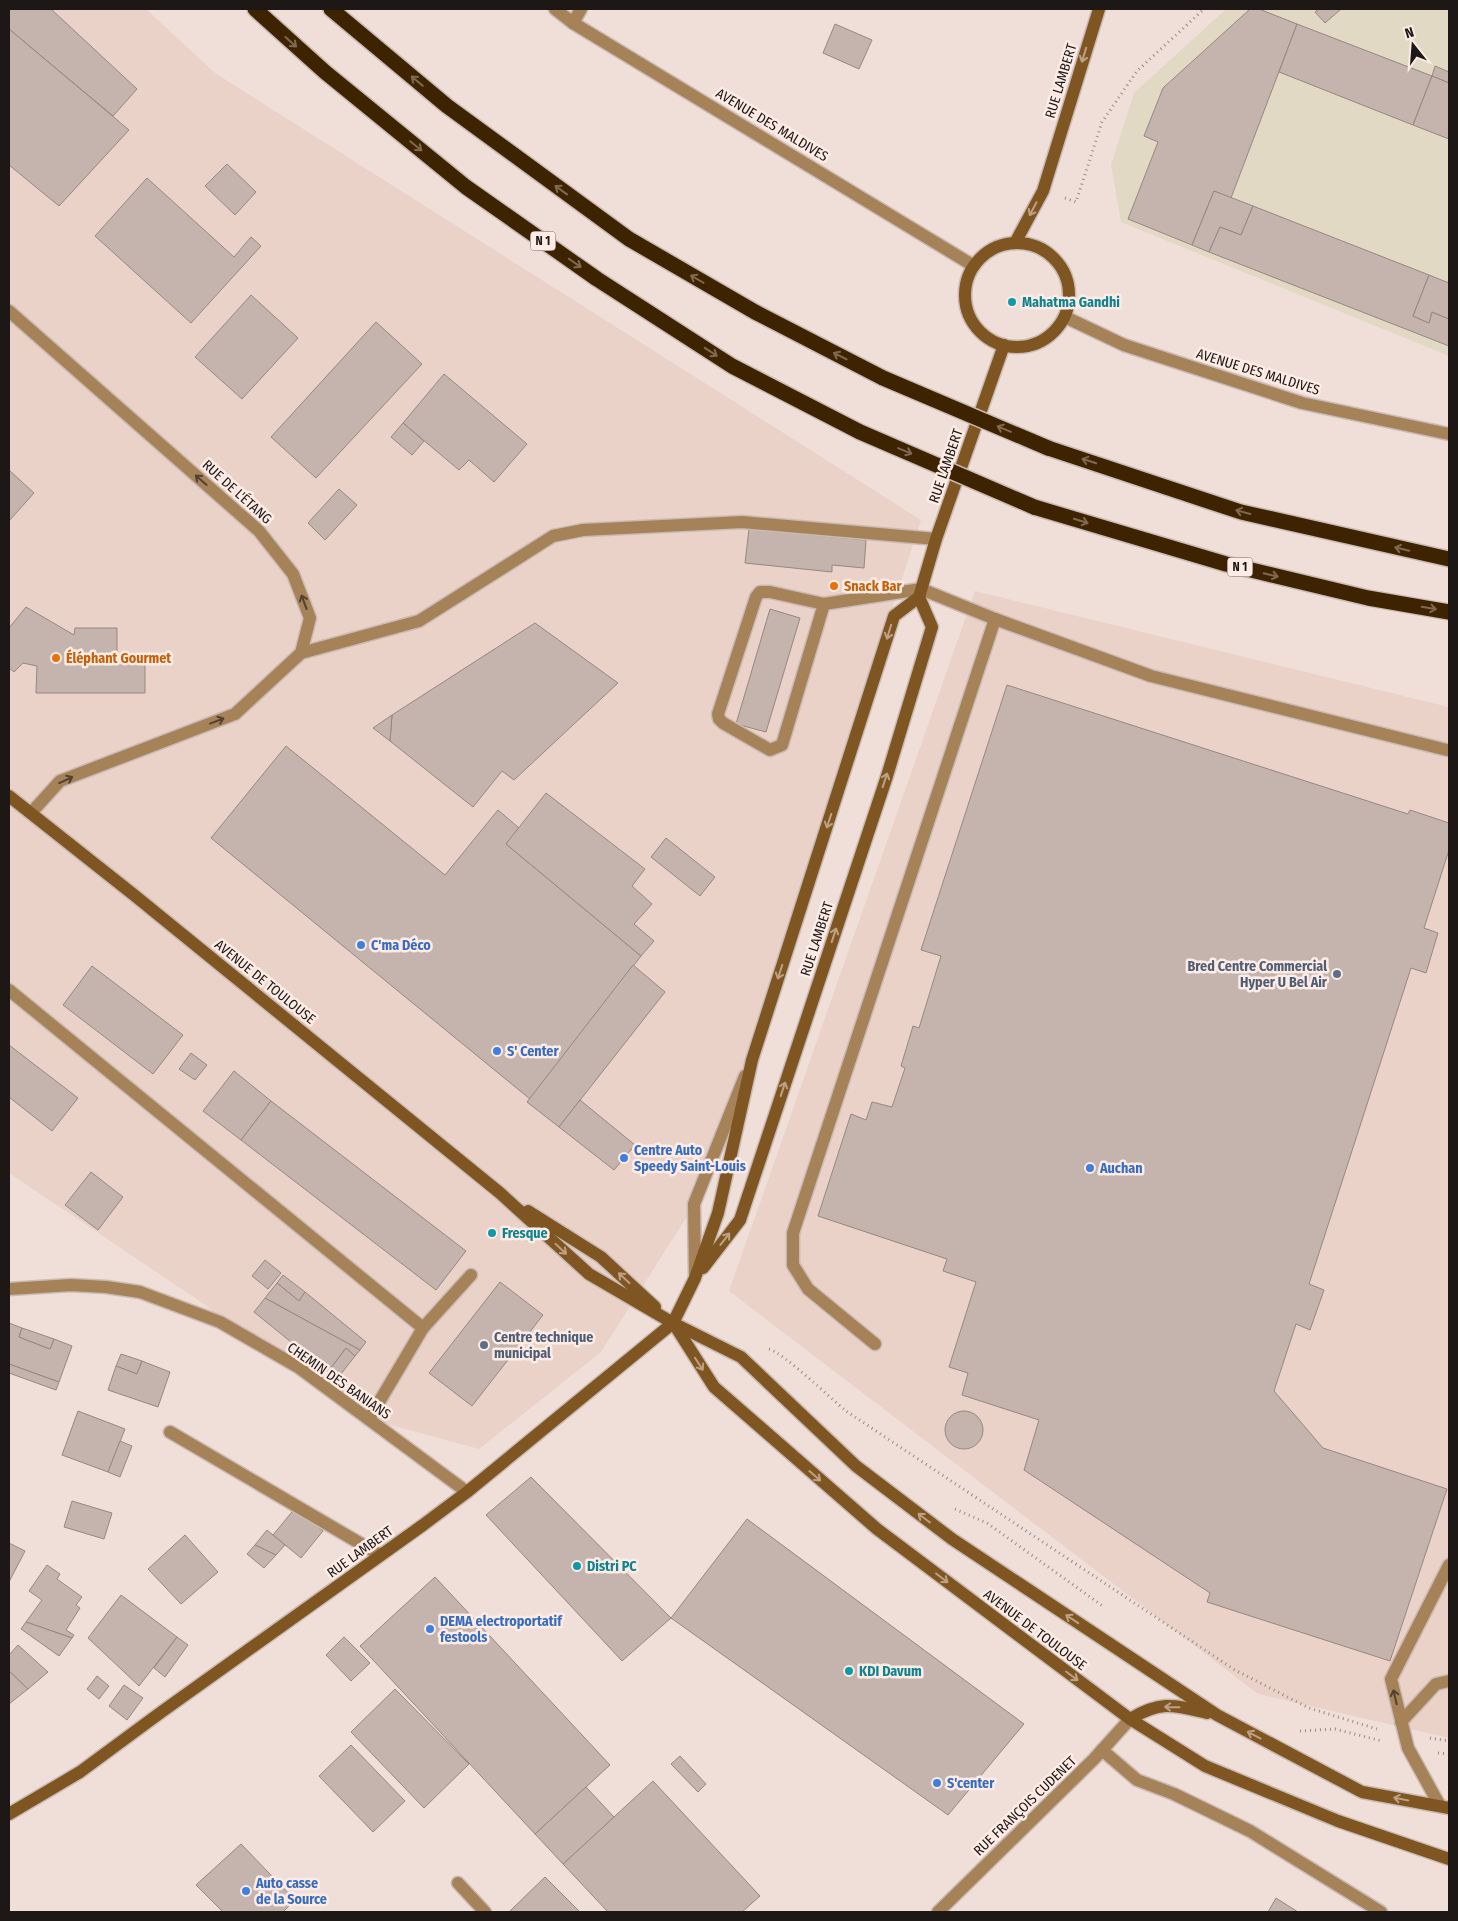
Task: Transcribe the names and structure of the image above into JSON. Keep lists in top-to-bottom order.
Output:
{
  "streets": {
    "highway": ["N 1"],
    "street": [
      "RUE LAMBERT",
      "AVENUE DES MALDIVES",
      "RUE DE L'ÉTANG",
      "AVENUE DE TOULOUSE",
      "CHEMIN DES BANIANS",
      "RUE FRANÇOIS CUDENET"
    ]
  },
  "crossings": [
    ["RUE LAMBERT", "AVENUE DES MALDIVES"],
    ["RUE LAMBERT", "AVENUE DE TOULOUSE"],
    ["RUE LAMBERT", "CHEMIN DES BANIANS"],
    ["AVENUE DE TOULOUSE", "RUE FRANÇOIS CUDENET"]
  ],
  "one_way": ["RUE DE L'ÉTANG"],
  "places": [
    "Mahatma Gandhi",
    "Snack Bar",
    "Éléphant Gourmet",
    "C'ma Déco",
    "Bred Centre Commercial Hyper U Bel Air",
    "S' Center",
    "Centre Auto Speedy Saint-Louis",
    "Auchan",
    "Fresque",
    "Centre technique municipal",
    "Distri PC",
    "DEMA electroportatif festools",
    "KDI Davum",
    "S'center",
    "Auto casse de la Source"
  ],
  "north": "top"
}
